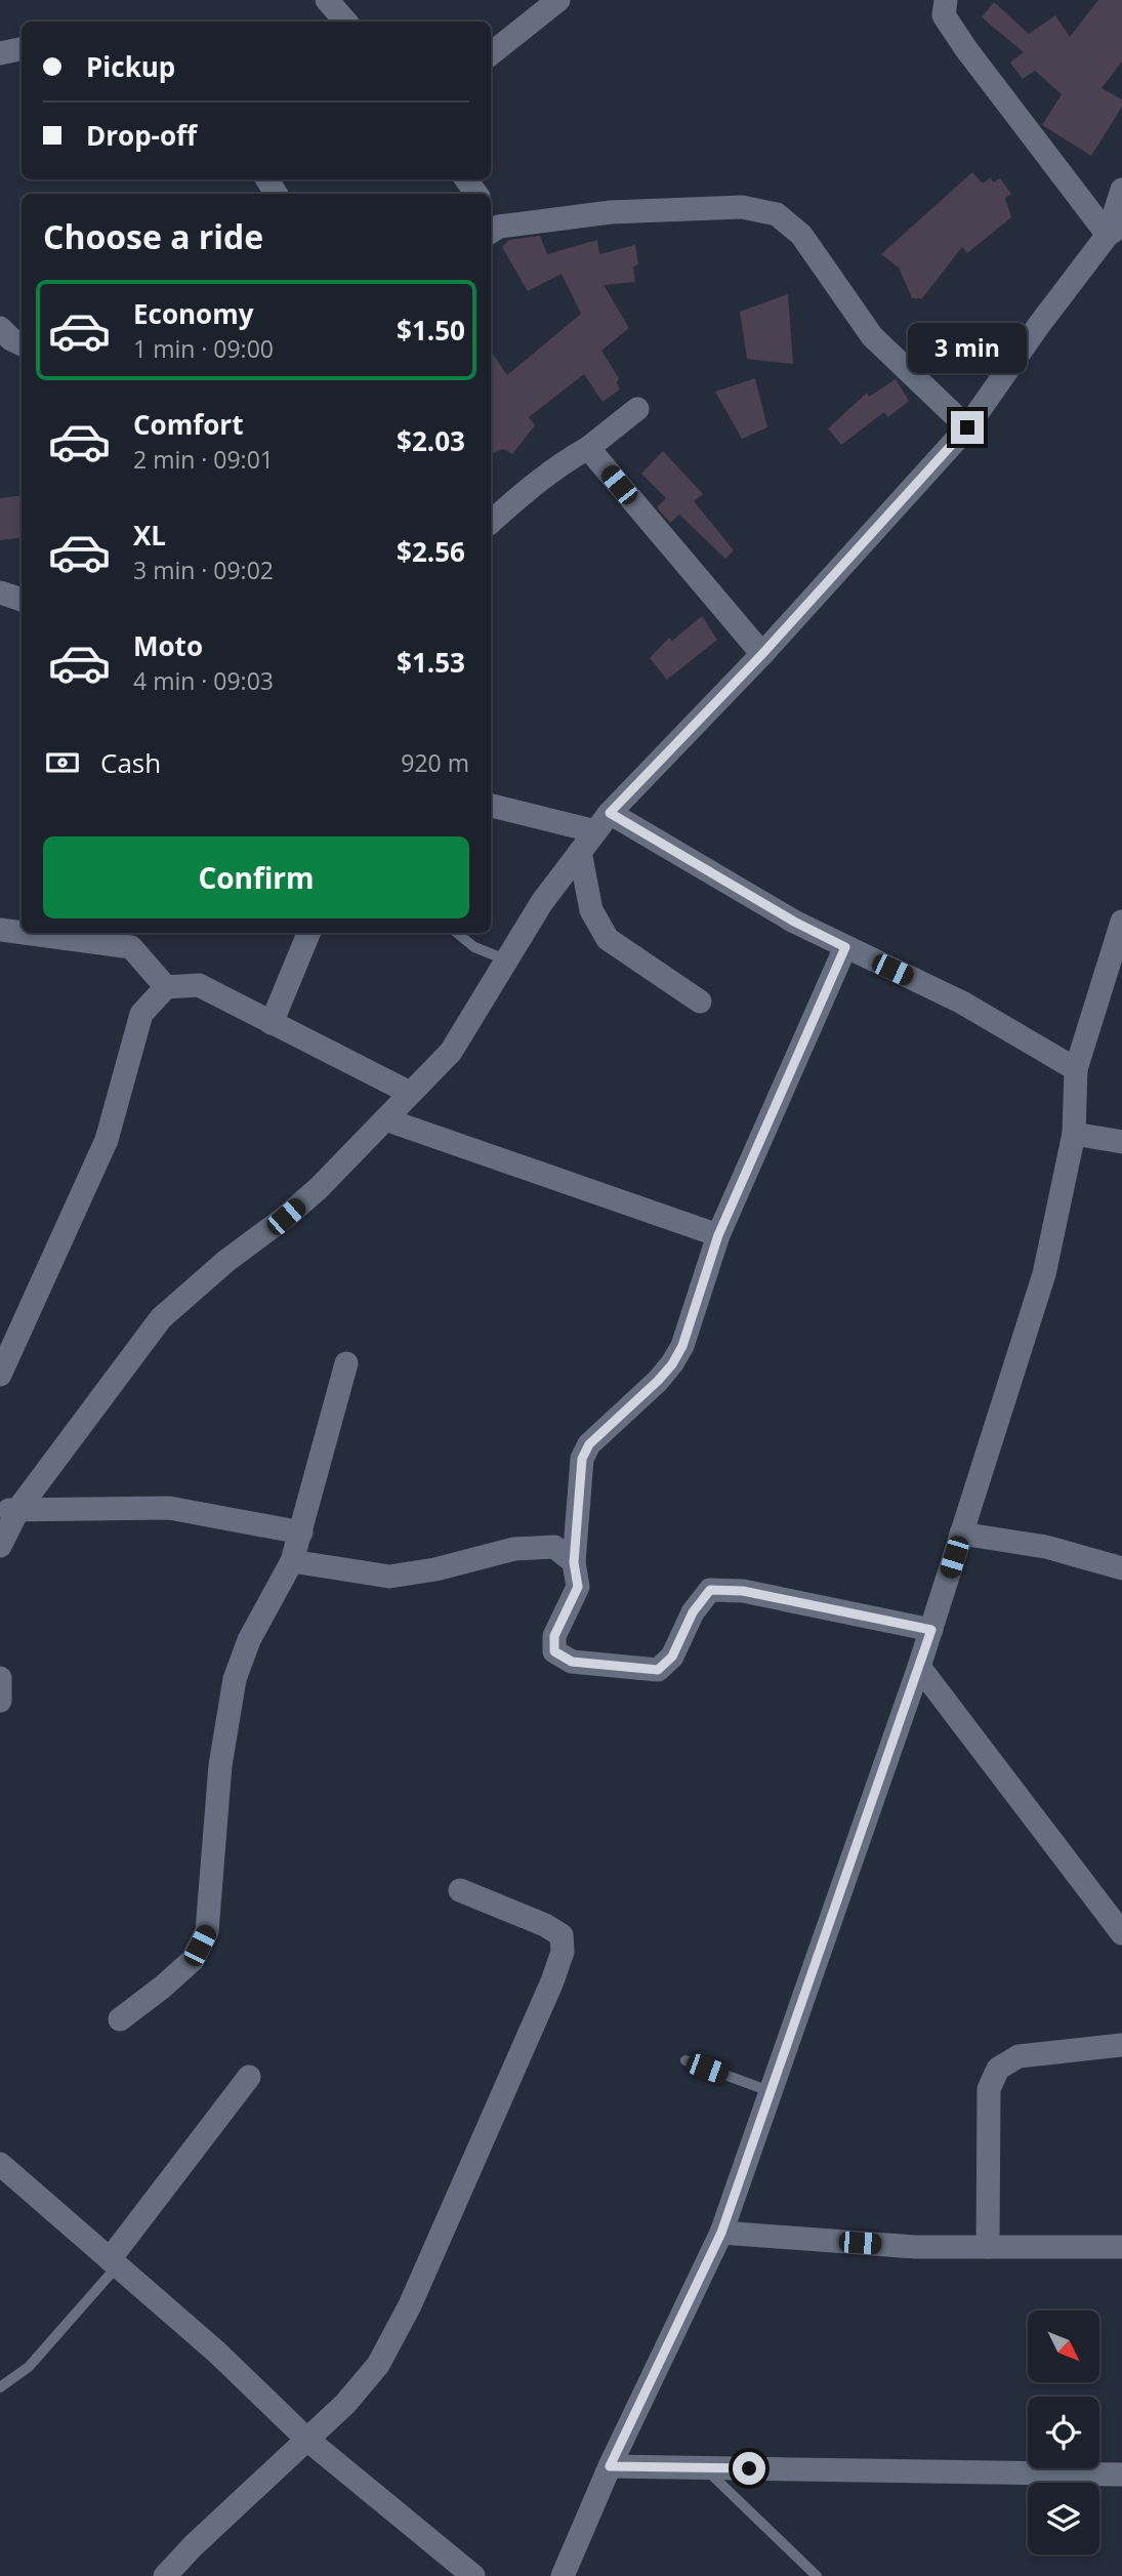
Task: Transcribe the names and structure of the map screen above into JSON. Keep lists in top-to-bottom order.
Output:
{
  "north": "bottom right",
  "page": {
    "banner": ["Pickup", "Drop-off"],
    "heading": "Choose a ride",
    "list": [
      {
        "name": "Economy",
        "note": "1 min · 09:00",
        "value": "$1.50"
      },
      {
        "name": "Comfort",
        "note": "2 min · 09:01",
        "value": "$2.03"
      },
      {
        "name": "XL",
        "note": "3 min · 09:02",
        "value": "$2.56"
      },
      {
        "name": "Moto",
        "note": "4 min · 09:03",
        "value": "$1.53"
      }
    ],
    "bubble": "3 min",
    "pay": ["Cash", "920 m"],
    "buttons": "Confirm"
  }
}
